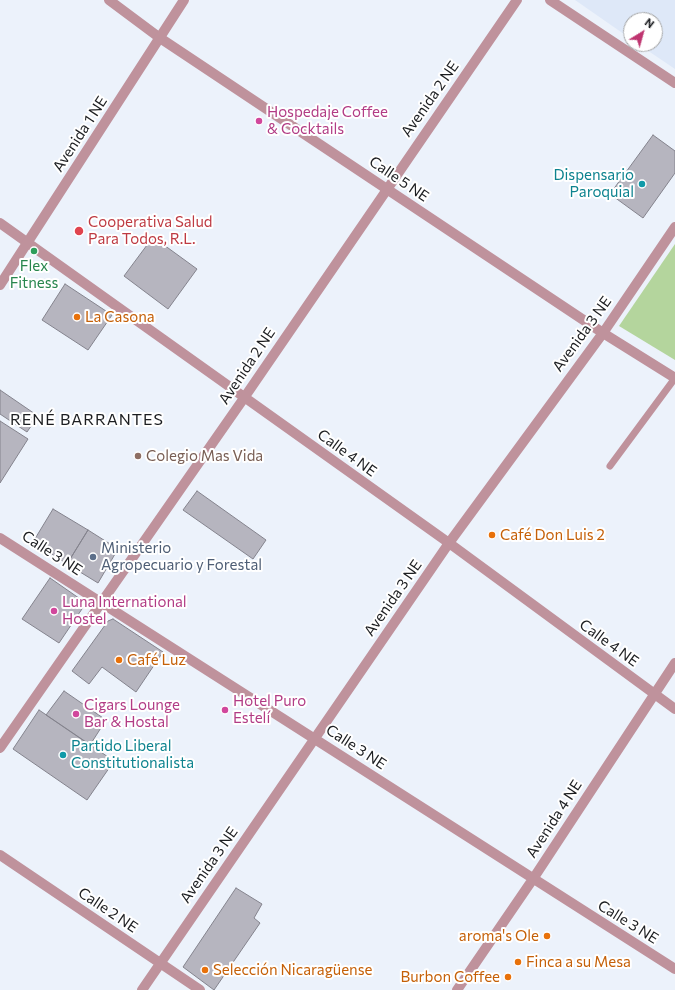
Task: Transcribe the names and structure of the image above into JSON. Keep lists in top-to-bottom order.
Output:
{
  "streets": {
    "street": [
      "Avenida 2 NE",
      "Avenida 1 NE",
      "Calle 5 NE",
      "Avenida 3 NE",
      "Calle 4 NE",
      "Calle 3 NE",
      "Avenida 4 NE",
      "Calle 2 NE"
    ]
  },
  "crossings": [
    ["Avenida 2 NE", "Calle 5 NE"],
    ["Avenida 2 NE", "Calle 4 NE"],
    ["Avenida 2 NE", "Calle 3 NE"],
    ["Avenida 1 NE", "Calle 5 NE"],
    ["Avenida 1 NE", "Calle 4 NE"],
    ["Calle 5 NE", "Avenida 3 NE"],
    ["Avenida 3 NE", "Calle 4 NE"],
    ["Avenida 3 NE", "Calle 3 NE"],
    ["Avenida 3 NE", "Calle 2 NE"],
    ["Calle 4 NE", "Avenida 4 NE"],
    ["Calle 3 NE", "Avenida 4 NE"]
  ],
  "districts": ["RENÉ BARRANTES"],
  "places": [
    "Hospedaje Coffee & Cocktails",
    "Dispensario Paroquial",
    "Cooperativa Salud Para Todos, R.L.",
    "Flex Fitness",
    "La Casona",
    "Colegio Mas Vida",
    "Café Don Luis 2",
    "Ministerio Agropecuario y Forestal",
    "Luna International Hostel",
    "Café Luz",
    "Hotel Puro Estelí",
    "Cigars Lounge Bar & Hostal",
    "Partido Liberal Constitutionalista",
    "aroma's Ole",
    "Finca a su Mesa",
    "Selección Nicaragüense",
    "Burbon Coffee"
  ],
  "north": "top right"
}
